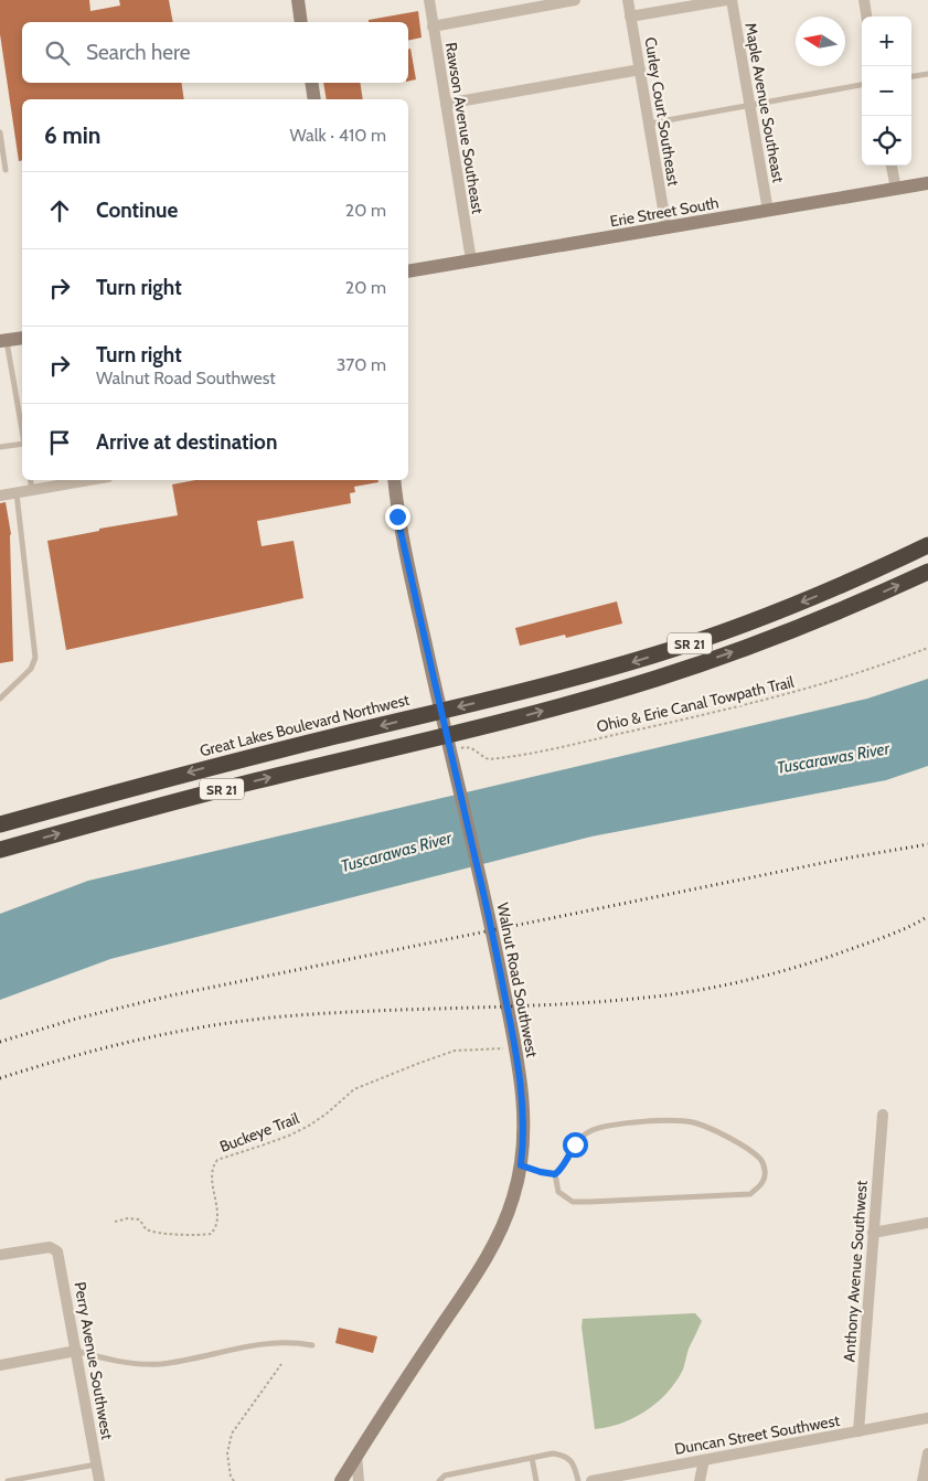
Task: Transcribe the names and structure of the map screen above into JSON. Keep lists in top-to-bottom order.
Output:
{
  "streets": {
    "highway": ["SR 21", "Great Lakes Boulevard Northwest"],
    "main road": ["Erie Street South", "Walnut Road Southwest"],
    "street": [
      "Maple Avenue Southeast",
      "Curley Court Southeast",
      "Rawson Avenue Southeast",
      "Anthony Avenue Southwest",
      "Perry Avenue Southwest",
      "Duncan Street Southwest"
    ],
    "path": ["Ohio & Erie Canal Towpath Trail", "Buckeye Trail"]
  },
  "crossings": [
    ["Maple Avenue Southeast", "Erie Street South"],
    ["Curley Court Southeast", "Erie Street South"],
    ["Rawson Avenue Southeast", "Erie Street South"],
    ["SR 21", "Walnut Road Southwest"],
    ["Great Lakes Boulevard Northwest", "Walnut Road Southwest"],
    ["Anthony Avenue Southwest", "Duncan Street Southwest"]
  ],
  "water": ["Tuscarawas River"],
  "north": "left",
  "page": {
    "map_buttons": ["+", "−"],
    "search": "Search here",
    "heading": ["6 min", "Walk · 410 m"],
    "list": [
      ["Continue", "20 m"],
      ["Turn right", "20 m"],
      ["Turn right", "Walnut Road Southwest", "370 m"],
      "Arrive at destination"
    ]
  }
}
